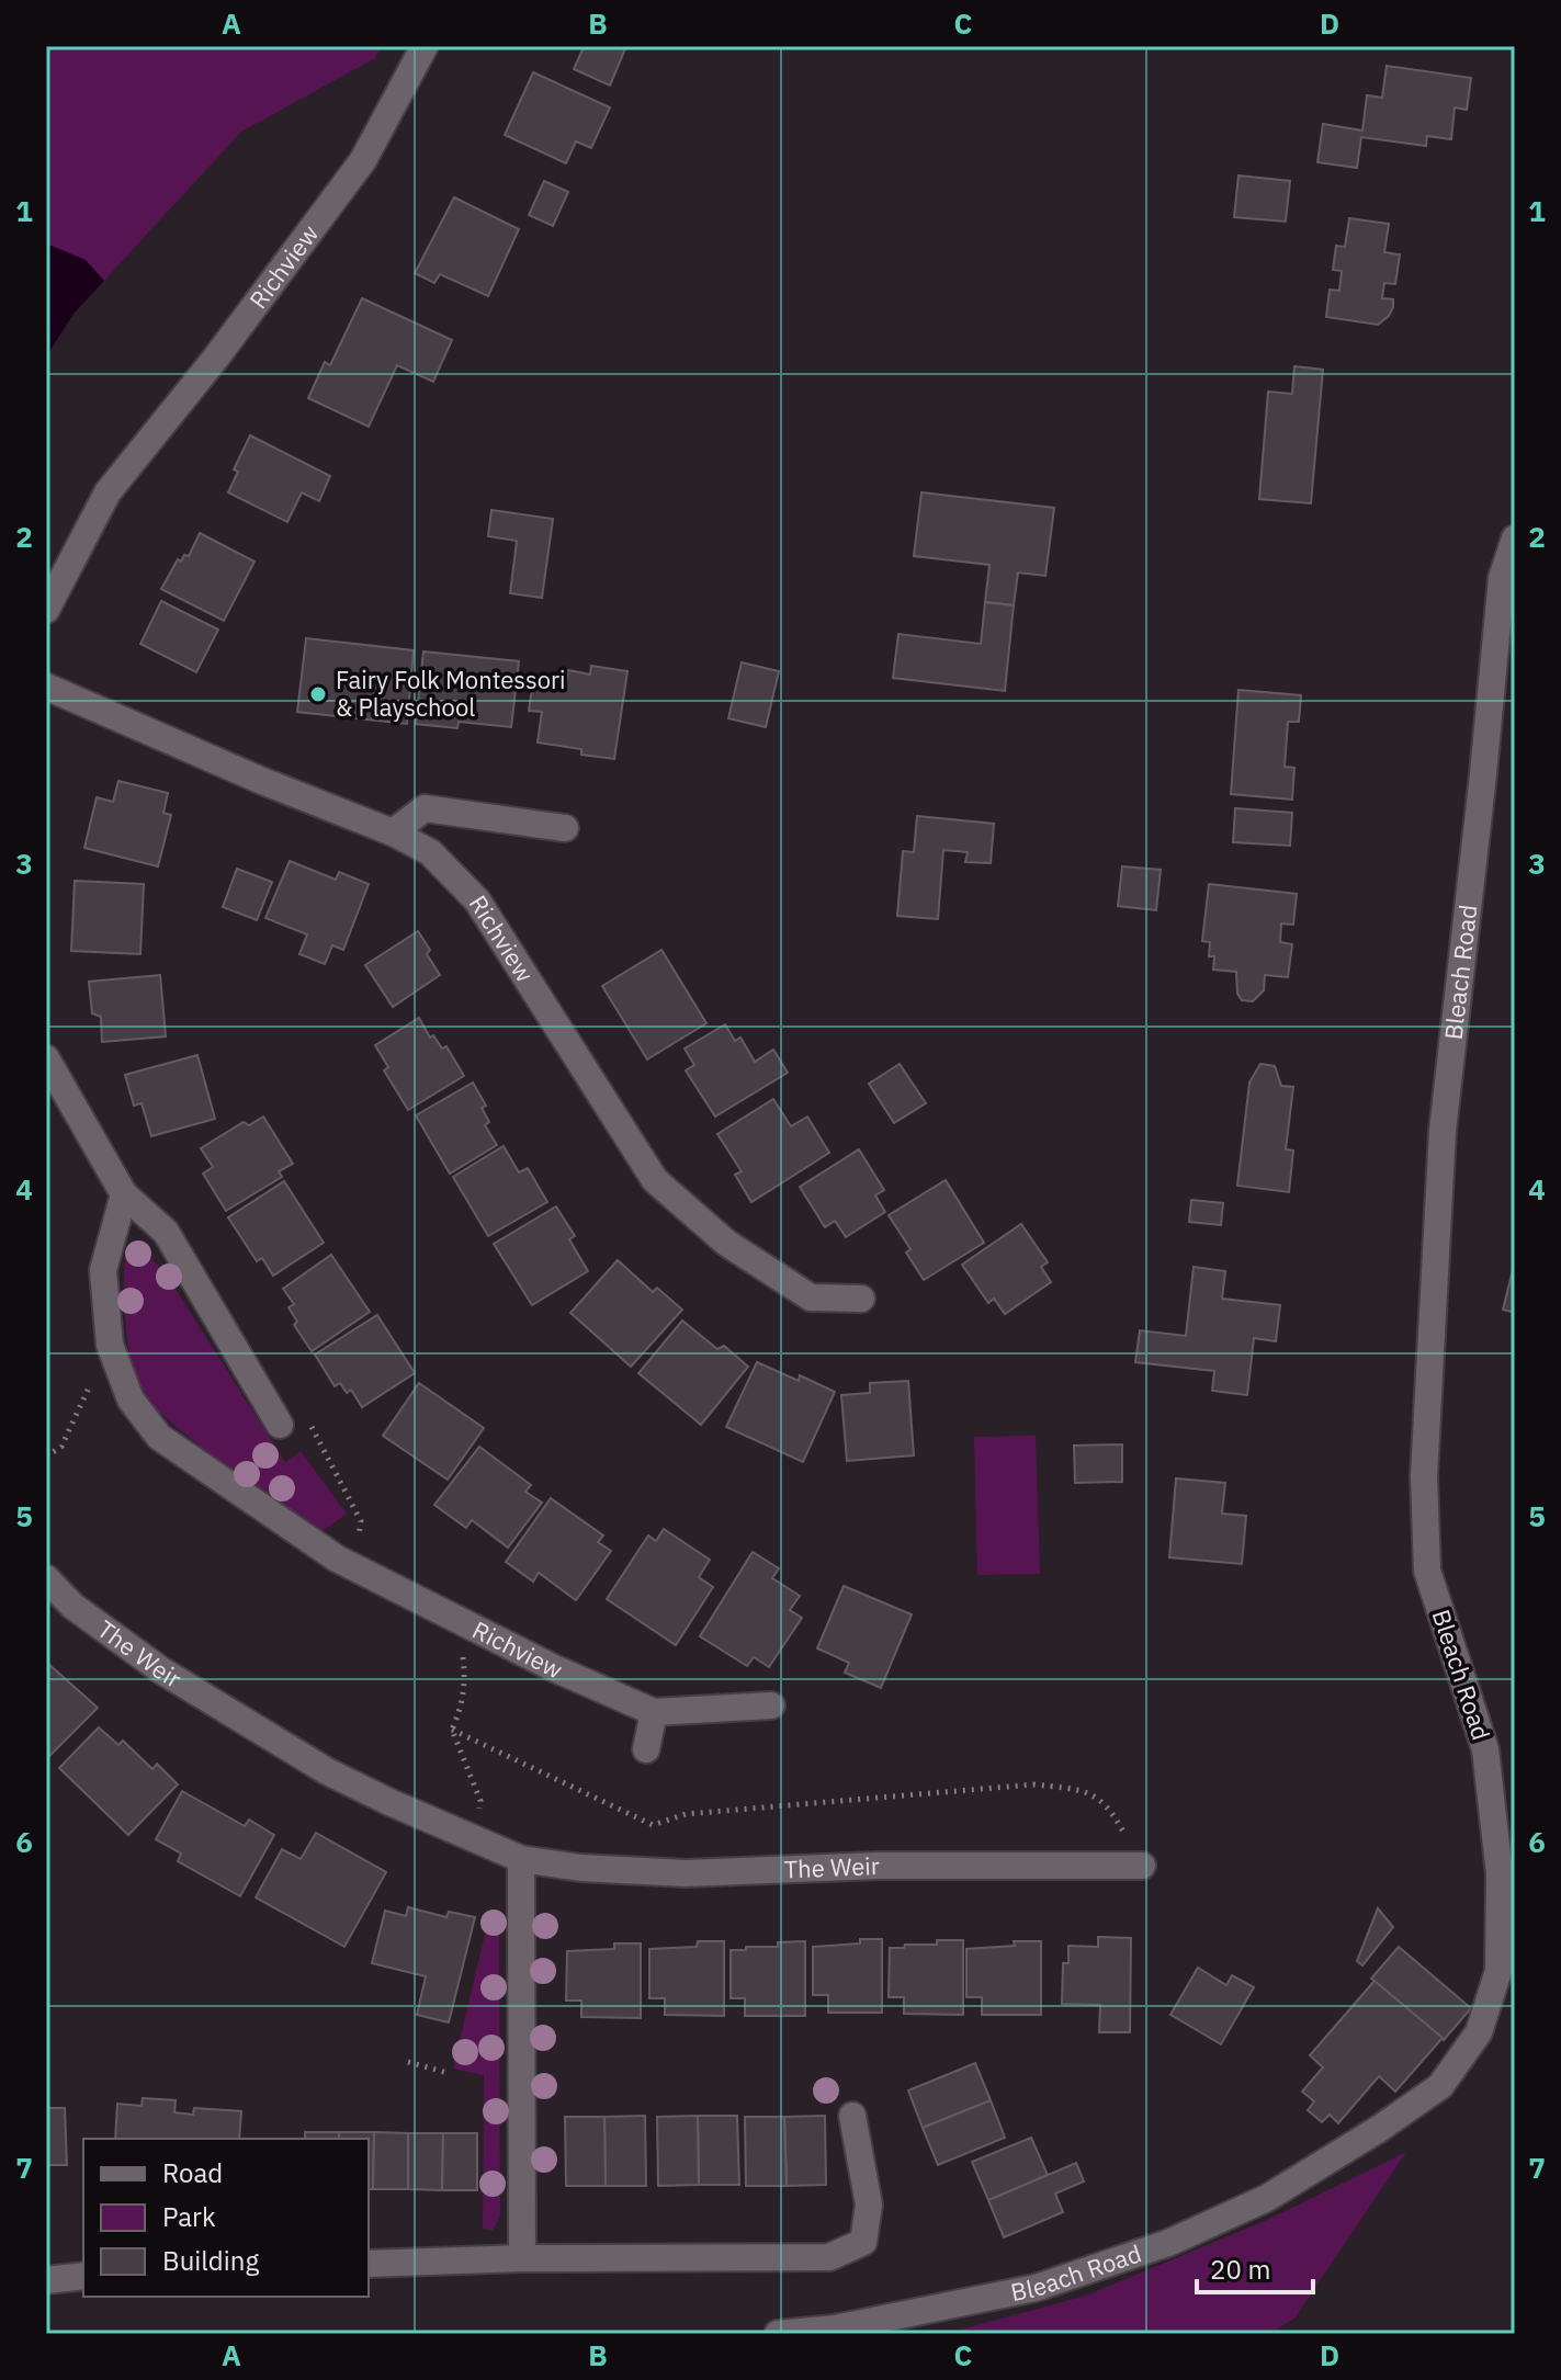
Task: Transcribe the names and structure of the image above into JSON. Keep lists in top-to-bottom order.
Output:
{
  "streets": {
    "street": ["Richview", "Bleach Road", "The Weir"]
  },
  "places": ["Fairy Folk Montessori & Playschool"],
  "legend": ["Road", "Park", "Building"],
  "scale_bar": "20 m",
  "grid": {
    "columns": [
      "A",
      "B",
      "C",
      "D"
    ],
    "rows": [
      "1",
      "2",
      "3",
      "4",
      "5",
      "6",
      "7"
    ]
  }
}
